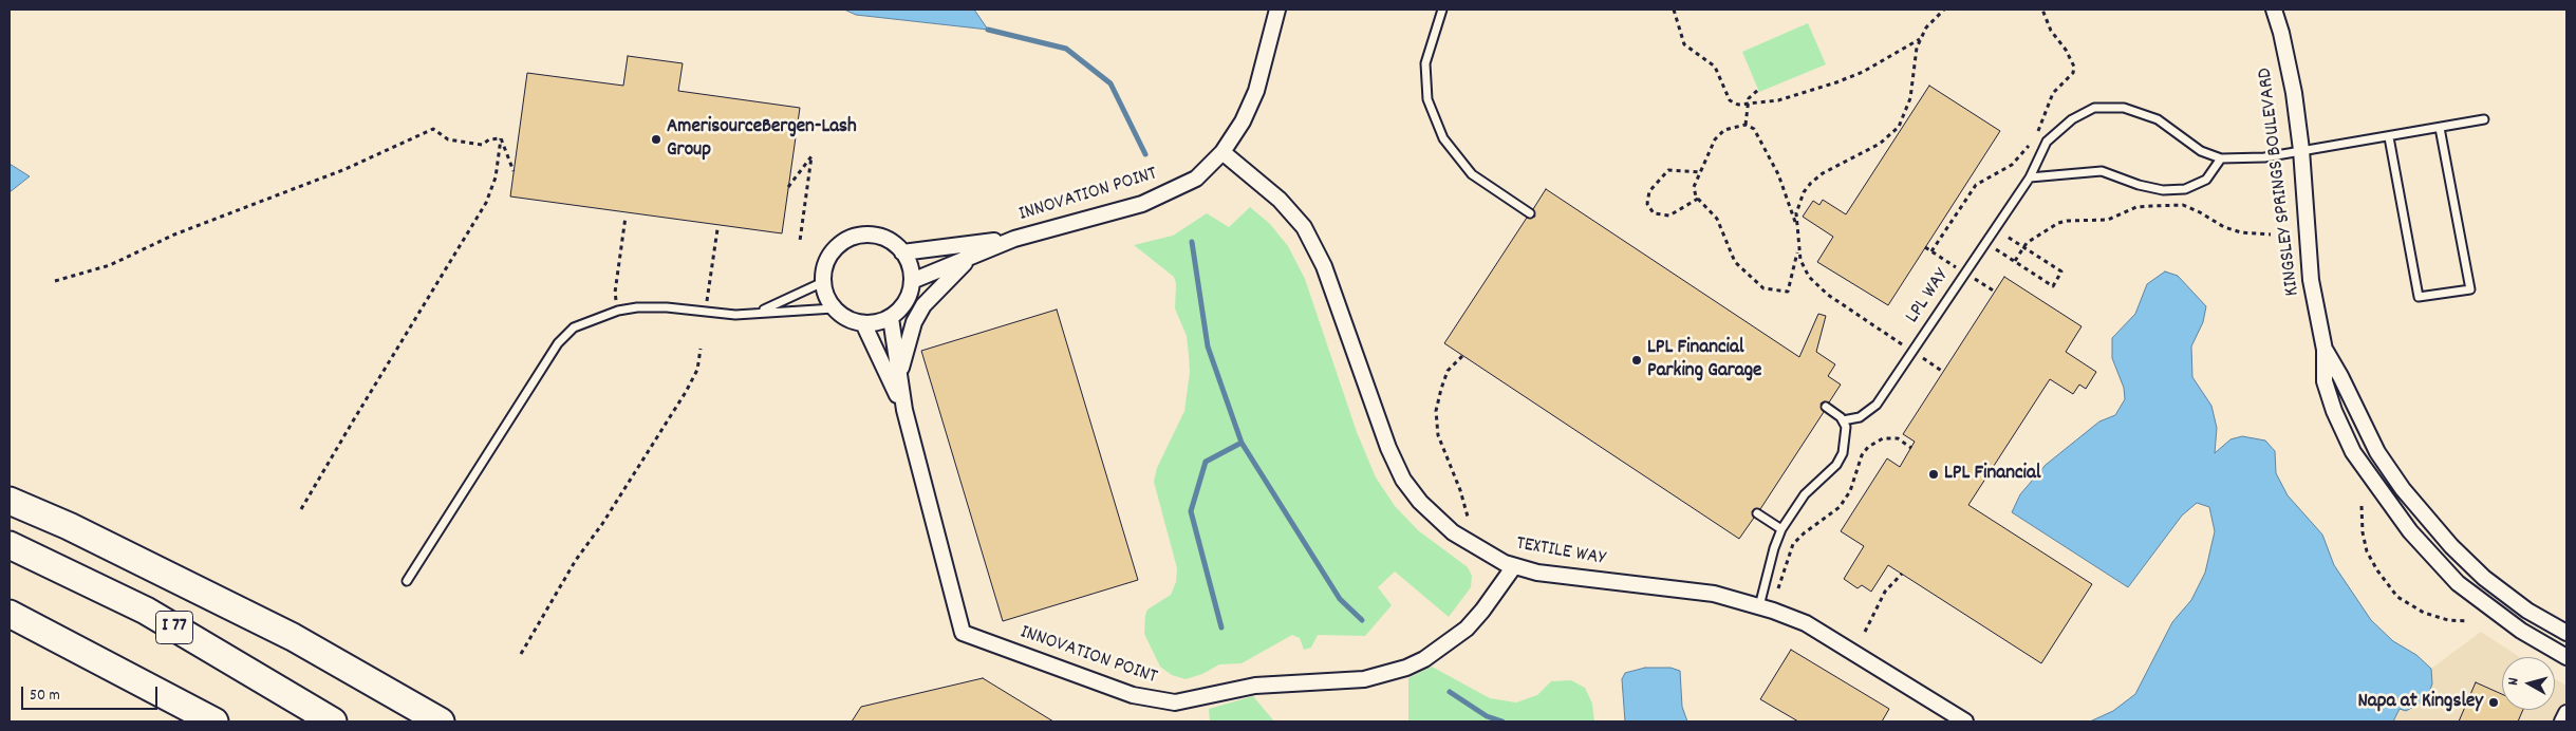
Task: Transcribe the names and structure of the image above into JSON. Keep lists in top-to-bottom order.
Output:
{
  "streets": {
    "highway": ["I 77"],
    "street": ["KINGSLEY SPRINGS BOULEVARD", "INNOVATION POINT", "TEXTILE WAY"],
    "lane": ["LPL WAY"]
  },
  "crossings": [
    ["KINGSLEY SPRINGS BOULEVARD", "LPL WAY"],
    ["INNOVATION POINT", "TEXTILE WAY"]
  ],
  "places": [
    "AmerisourceBergen-Lash Group",
    "LPL Financial Parking Garage",
    "LPL Financial",
    "Napa at Kingsley"
  ],
  "scale_bar": "50 m",
  "north": "left"
}
